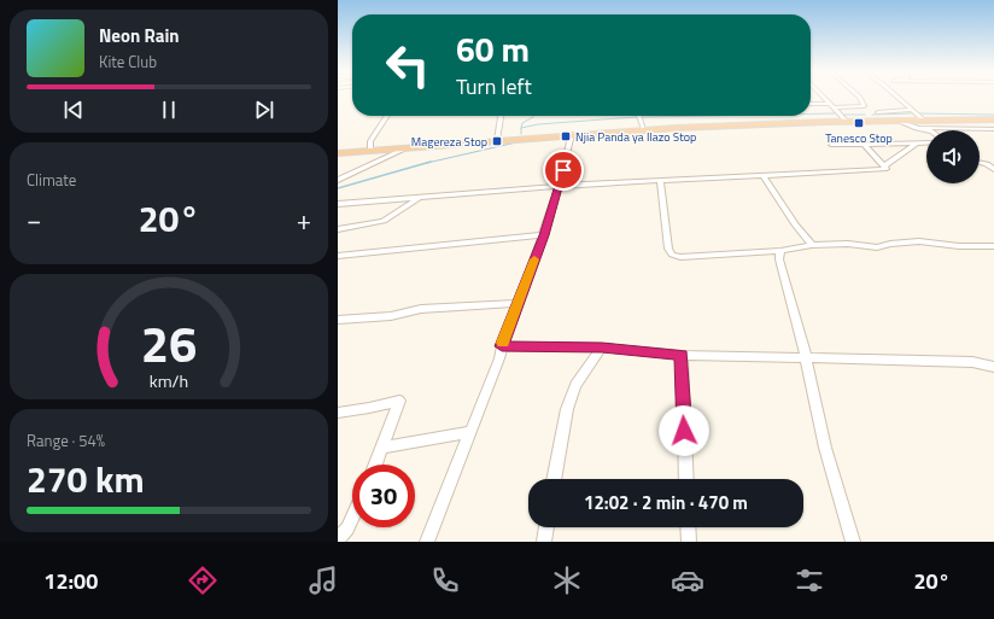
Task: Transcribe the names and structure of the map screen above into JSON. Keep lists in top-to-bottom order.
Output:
{
  "places": {
    "transit": ["Tanesco Stop", "Njia Panda ya Ilazo Stop", "Magereza Stop"]
  },
  "page": {
    "turn": ["60 m", "Turn left"],
    "song": ["Neon Rain", "Kite Club"],
    "tile": [
      "Climate",
      ["Range · 54%", "270 km"]
    ],
    "heat": ["−", "20°", "+"],
    "limit": "30",
    "trip": "12:02 · 2 min · 470 m",
    "tabs": ["12:00", "20°"],
    "gauge": ["26", "km/h"]
  }
}
